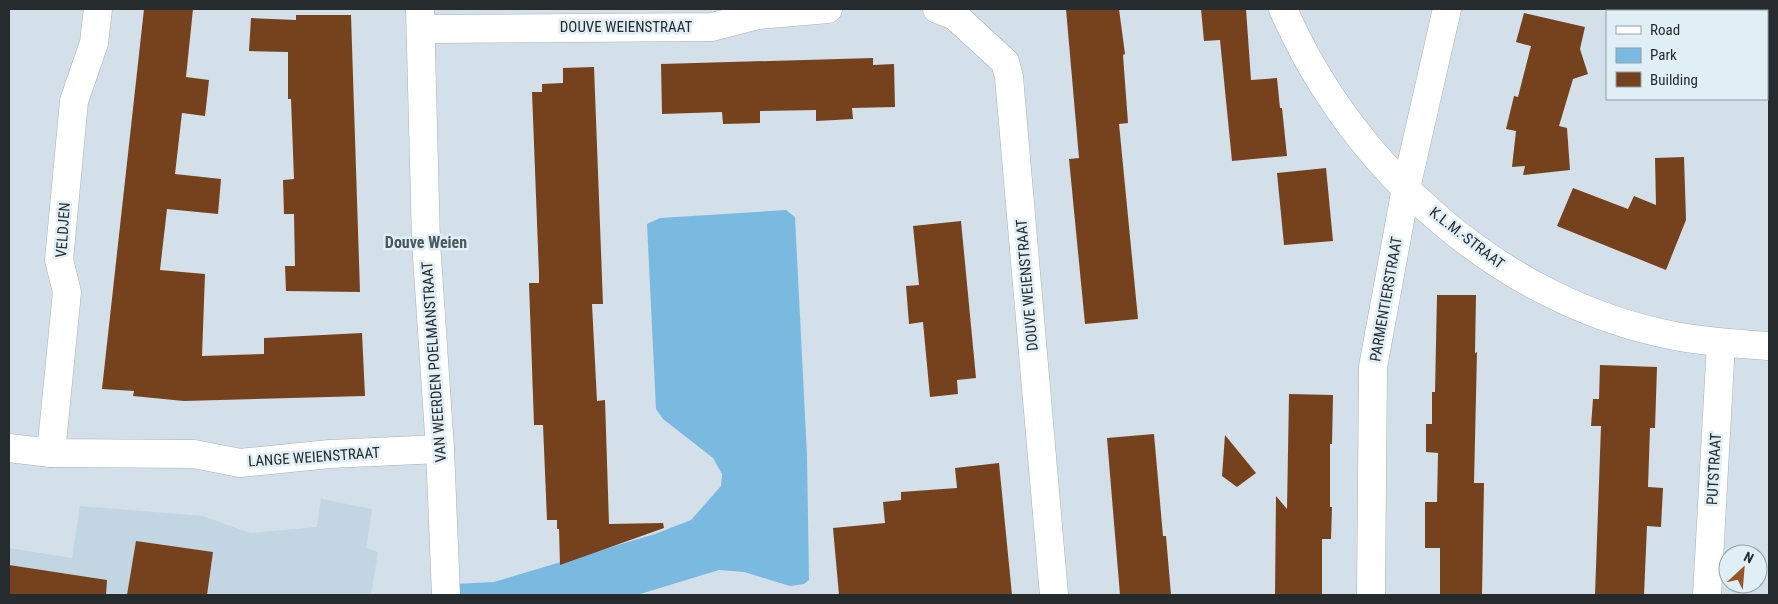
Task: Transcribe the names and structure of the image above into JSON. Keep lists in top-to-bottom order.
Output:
{
  "streets": {
    "street": [
      "DOUVE WEIENSTRAAT",
      "VELDJEN",
      "K.L.M.-STRAAT",
      "PARMENTIERSTRAAT",
      "VAN WEERDEN POELMANSTRAAT",
      "LANGE WEIENSTRAAT",
      "PUTSTRAAT"
    ]
  },
  "crossings": [
    ["DOUVE WEIENSTRAAT", "VAN WEERDEN POELMANSTRAAT"],
    ["VELDJEN", "LANGE WEIENSTRAAT"],
    ["K.L.M.-STRAAT", "PARMENTIERSTRAAT"],
    ["K.L.M.-STRAAT", "PUTSTRAAT"],
    ["VAN WEERDEN POELMANSTRAAT", "LANGE WEIENSTRAAT"]
  ],
  "districts": ["Douve Weien"],
  "legend": ["Road", "Park", "Building"],
  "north": "top right"
}
